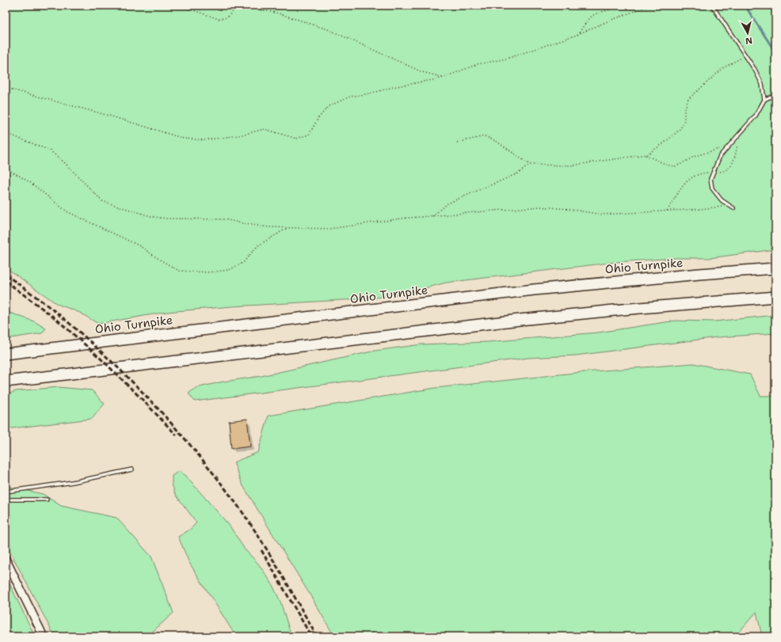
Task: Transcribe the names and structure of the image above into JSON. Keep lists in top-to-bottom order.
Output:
{
  "streets": {
    "highway": ["Ohio Turnpike"]
  },
  "north": "bottom"
}
